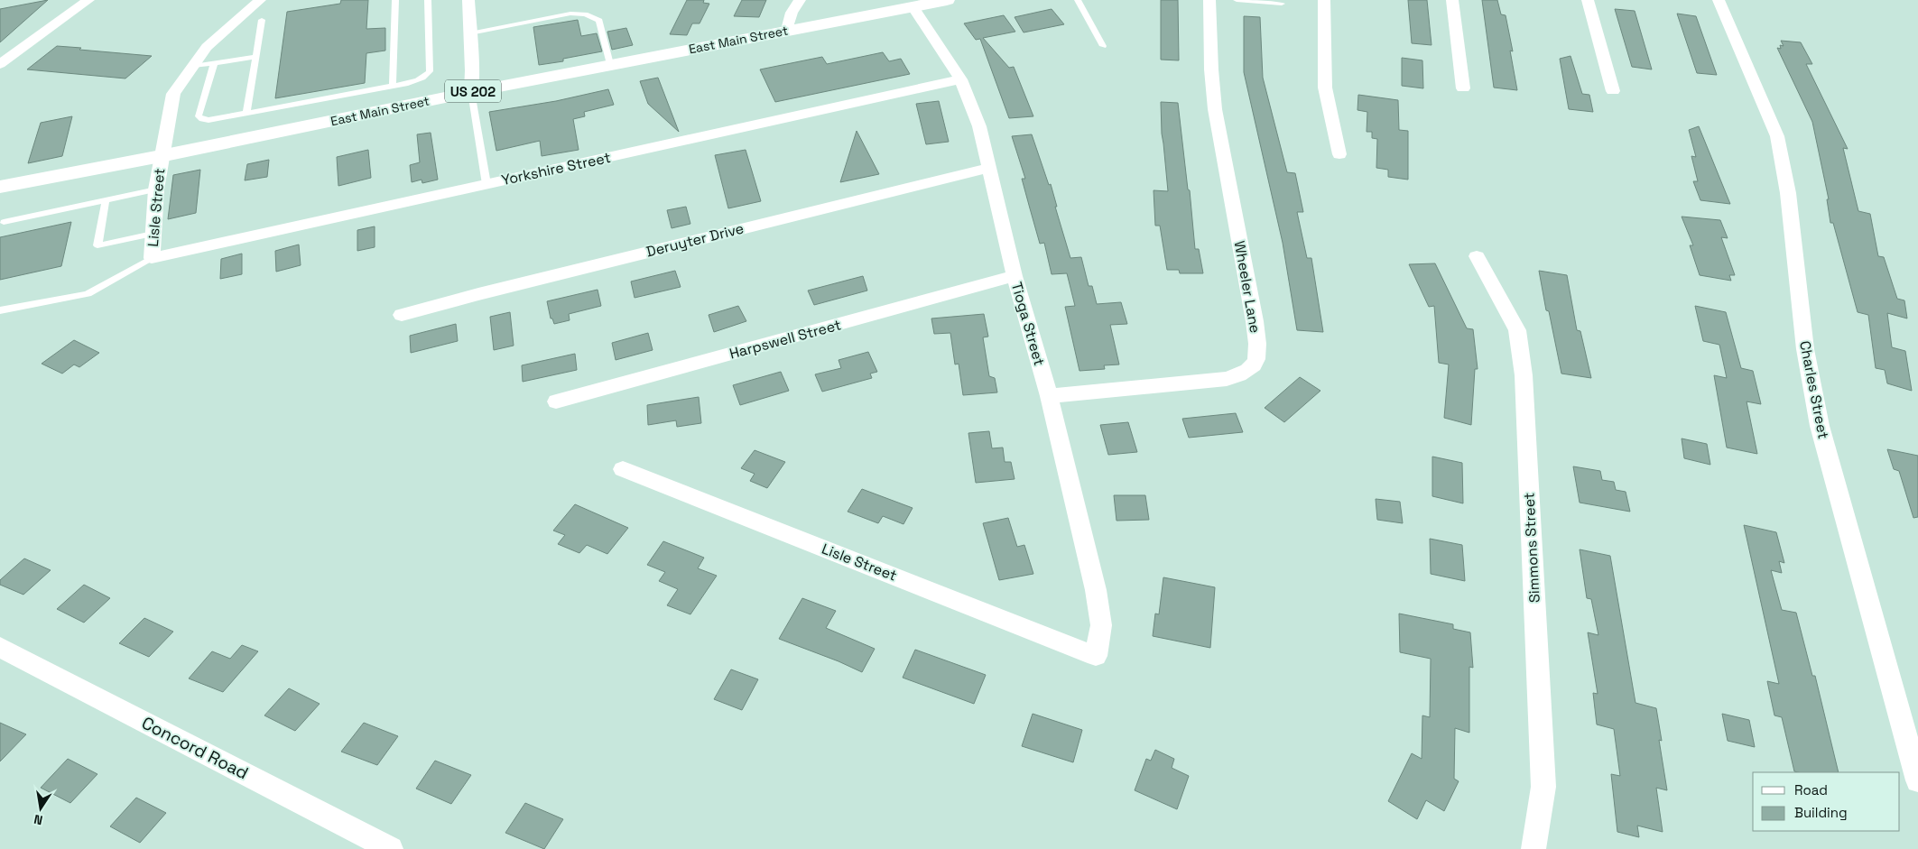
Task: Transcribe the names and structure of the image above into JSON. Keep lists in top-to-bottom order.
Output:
{
  "streets": {
    "highway": ["East Main Street", "US 202"],
    "street": [
      "Yorkshire Street",
      "Lisle Street",
      "Deruyter Drive",
      "Wheeler Lane",
      "Tioga Street",
      "Harpswell Street",
      "Charles Street",
      "Simmons Street",
      "Concord Road"
    ]
  },
  "crossings": [
    ["East Main Street", "Lisle Street"],
    ["East Main Street", "Tioga Street"],
    ["Yorkshire Street", "Lisle Street"],
    ["Yorkshire Street", "Tioga Street"],
    ["Lisle Street", "Tioga Street"],
    ["Deruyter Drive", "Tioga Street"],
    ["Wheeler Lane", "Tioga Street"],
    ["Tioga Street", "Harpswell Street"]
  ],
  "legend": ["Road", "Building"],
  "north": "bottom"
}
